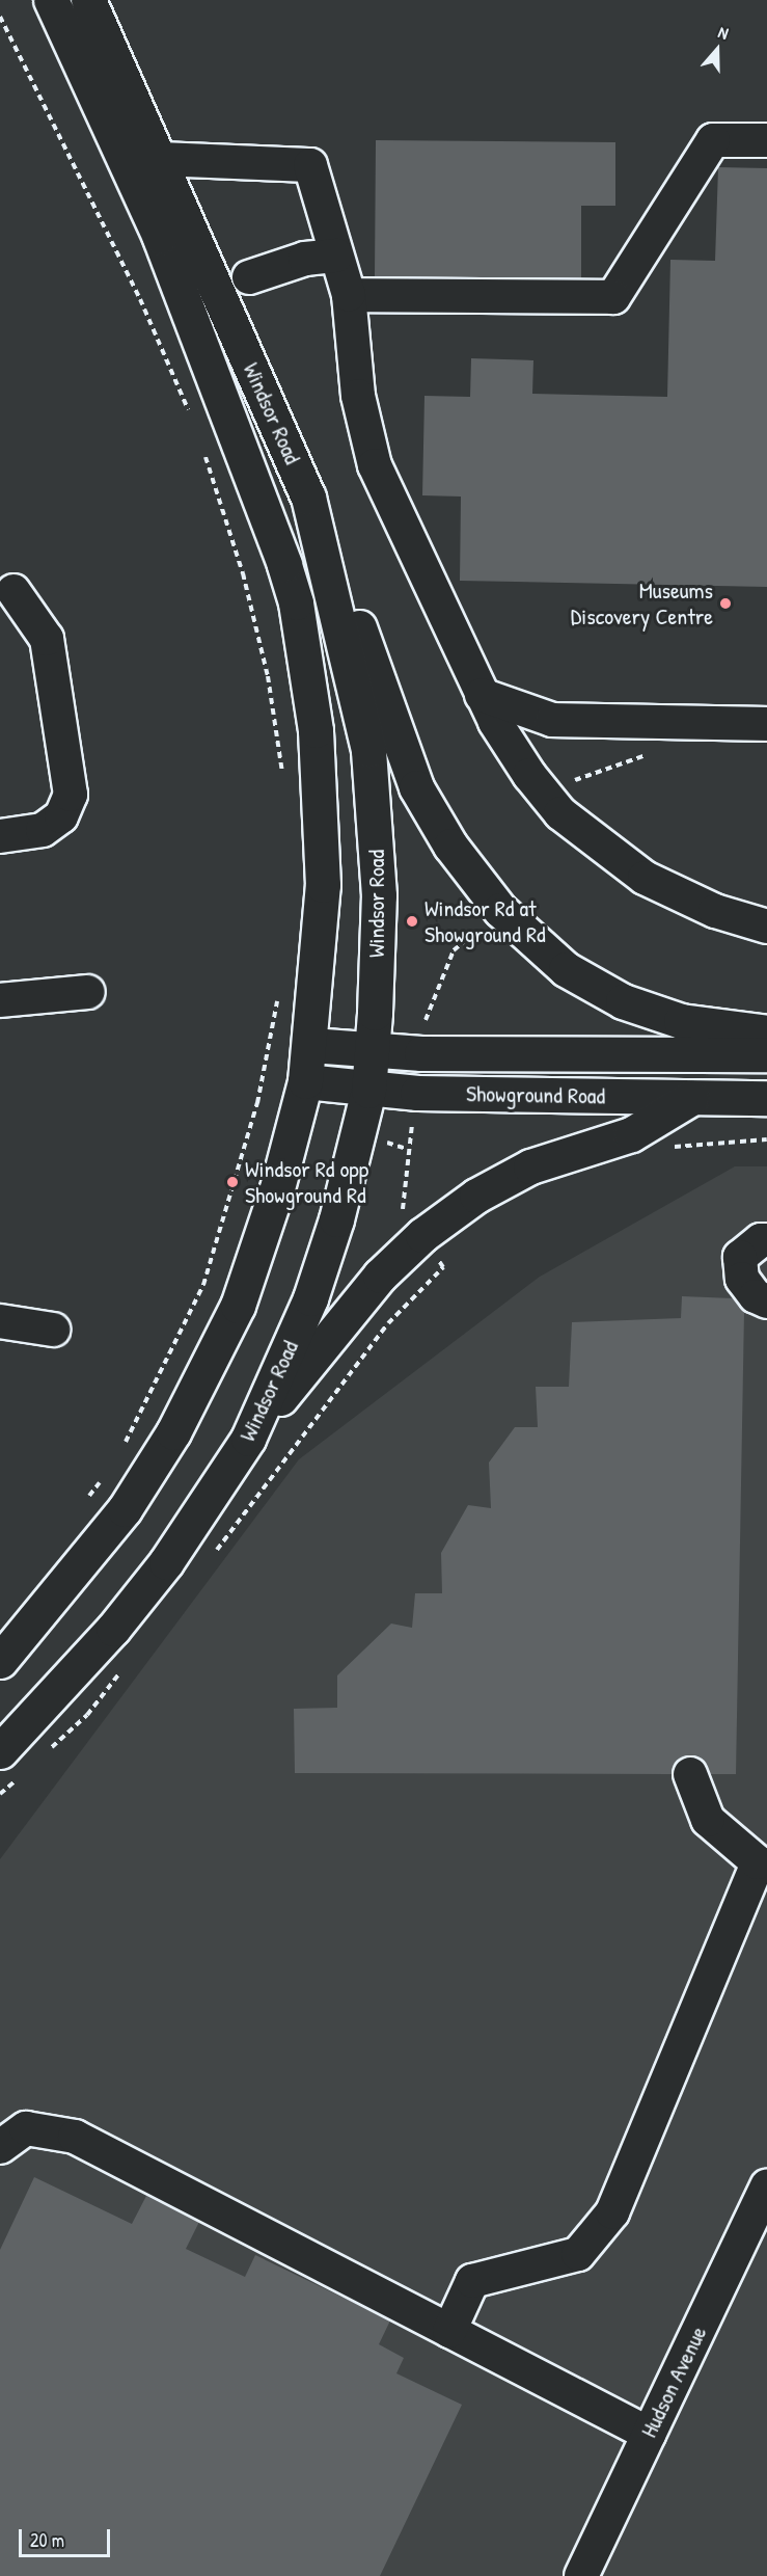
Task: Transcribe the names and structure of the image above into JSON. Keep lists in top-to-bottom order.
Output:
{
  "streets": {
    "main road": ["Windsor Road", "Showground Road"],
    "street": ["Hudson Avenue"]
  },
  "crossings": [
    ["Windsor Road", "Showground Road"]
  ],
  "places": ["Museums Discovery Centre", "Windsor Rd at Showground Rd", "Windsor Rd opp Showground Rd"],
  "scale_bar": "20 m",
  "north": "top"
}
